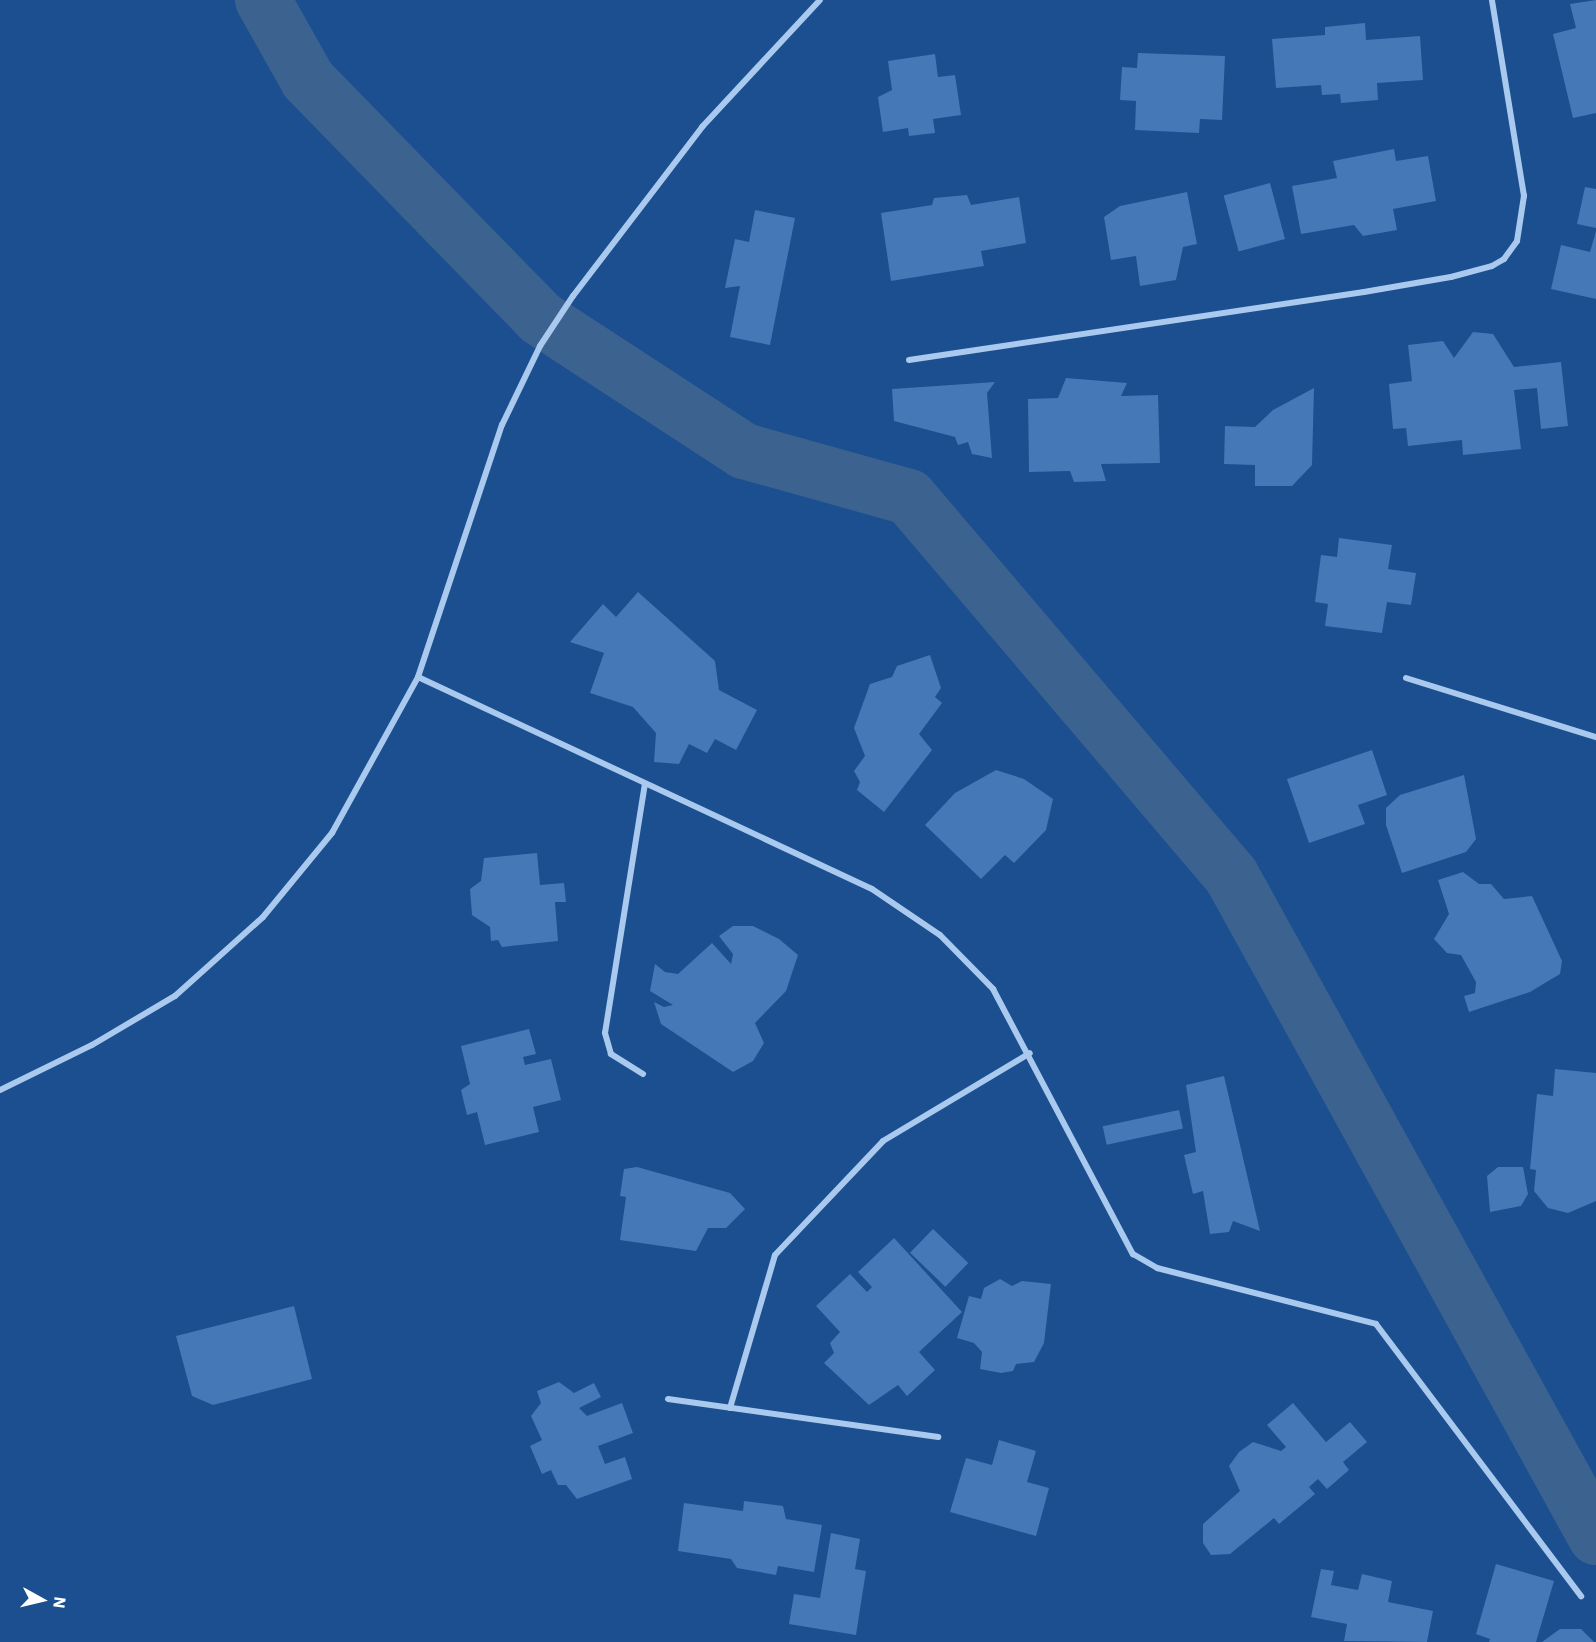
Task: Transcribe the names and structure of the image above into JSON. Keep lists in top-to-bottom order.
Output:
{
  "north": "right"
}
